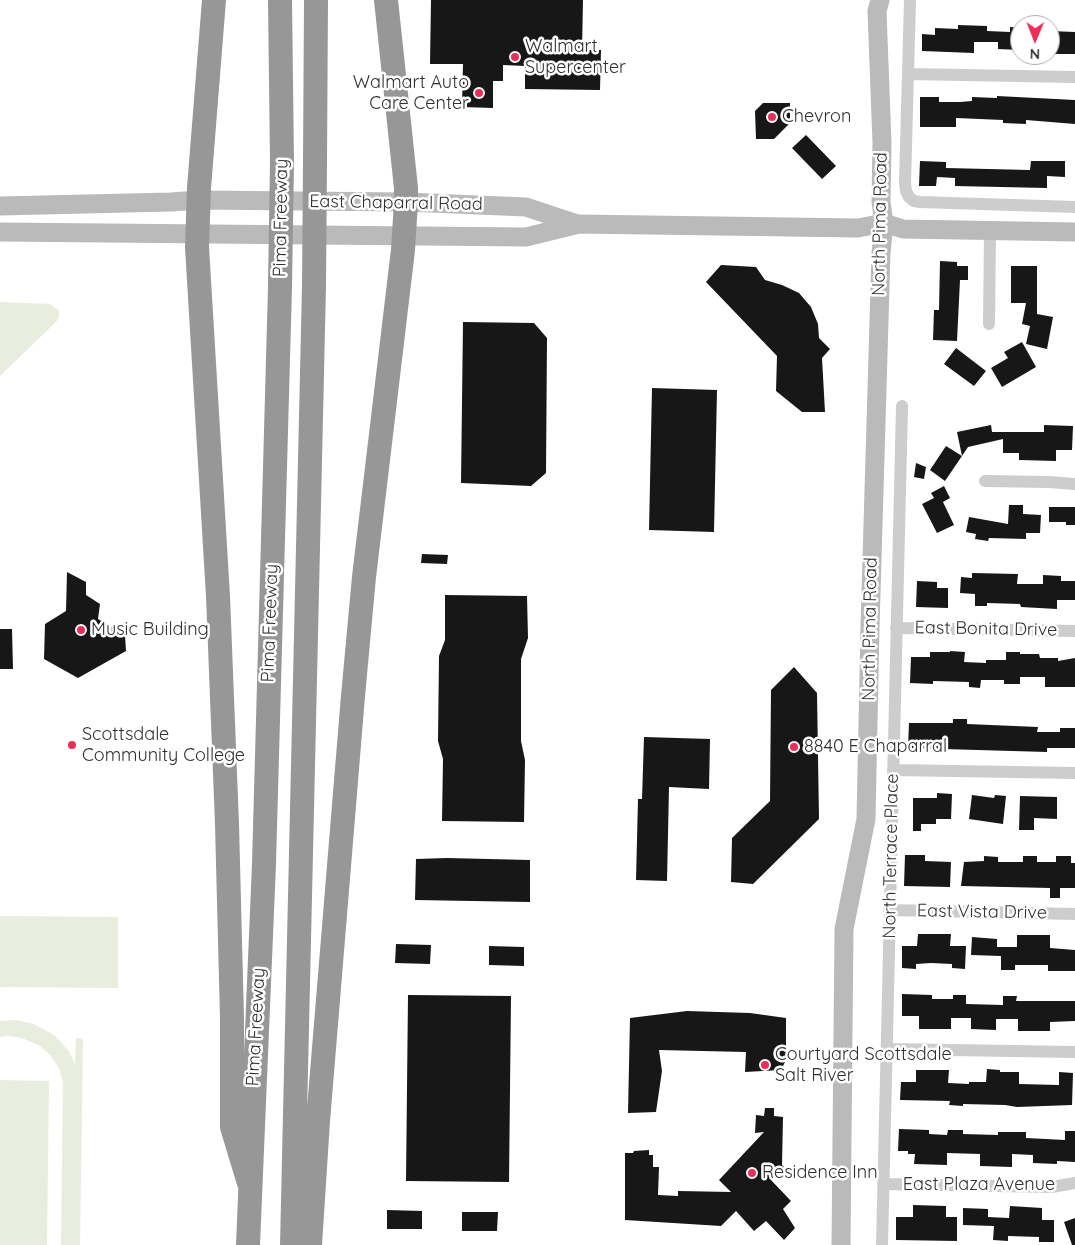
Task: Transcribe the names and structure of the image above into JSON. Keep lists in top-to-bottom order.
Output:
{
  "streets": {
    "highway": ["Pima Freeway"],
    "main road": ["East Chaparral Road", "North Pima Road"],
    "street": [
      "East Bonita Drive",
      "North Terrace Place",
      "East Vista Drive",
      "East Plaza Avenue"
    ]
  },
  "crossings": [
    ["East Chaparral Road", "North Pima Road"],
    ["East Bonita Drive", "North Terrace Place"],
    ["North Terrace Place", "East Vista Drive"],
    ["North Terrace Place", "East Plaza Avenue"]
  ],
  "places": [
    "Walmart Supercenter",
    "Walmart Auto Care Center",
    "Chevron",
    "Music Building",
    "Scottsdale Community College",
    "8840 E Chaparral",
    "Courtyard Scottsdale Salt River",
    "Residence Inn"
  ],
  "north": "bottom"
}
